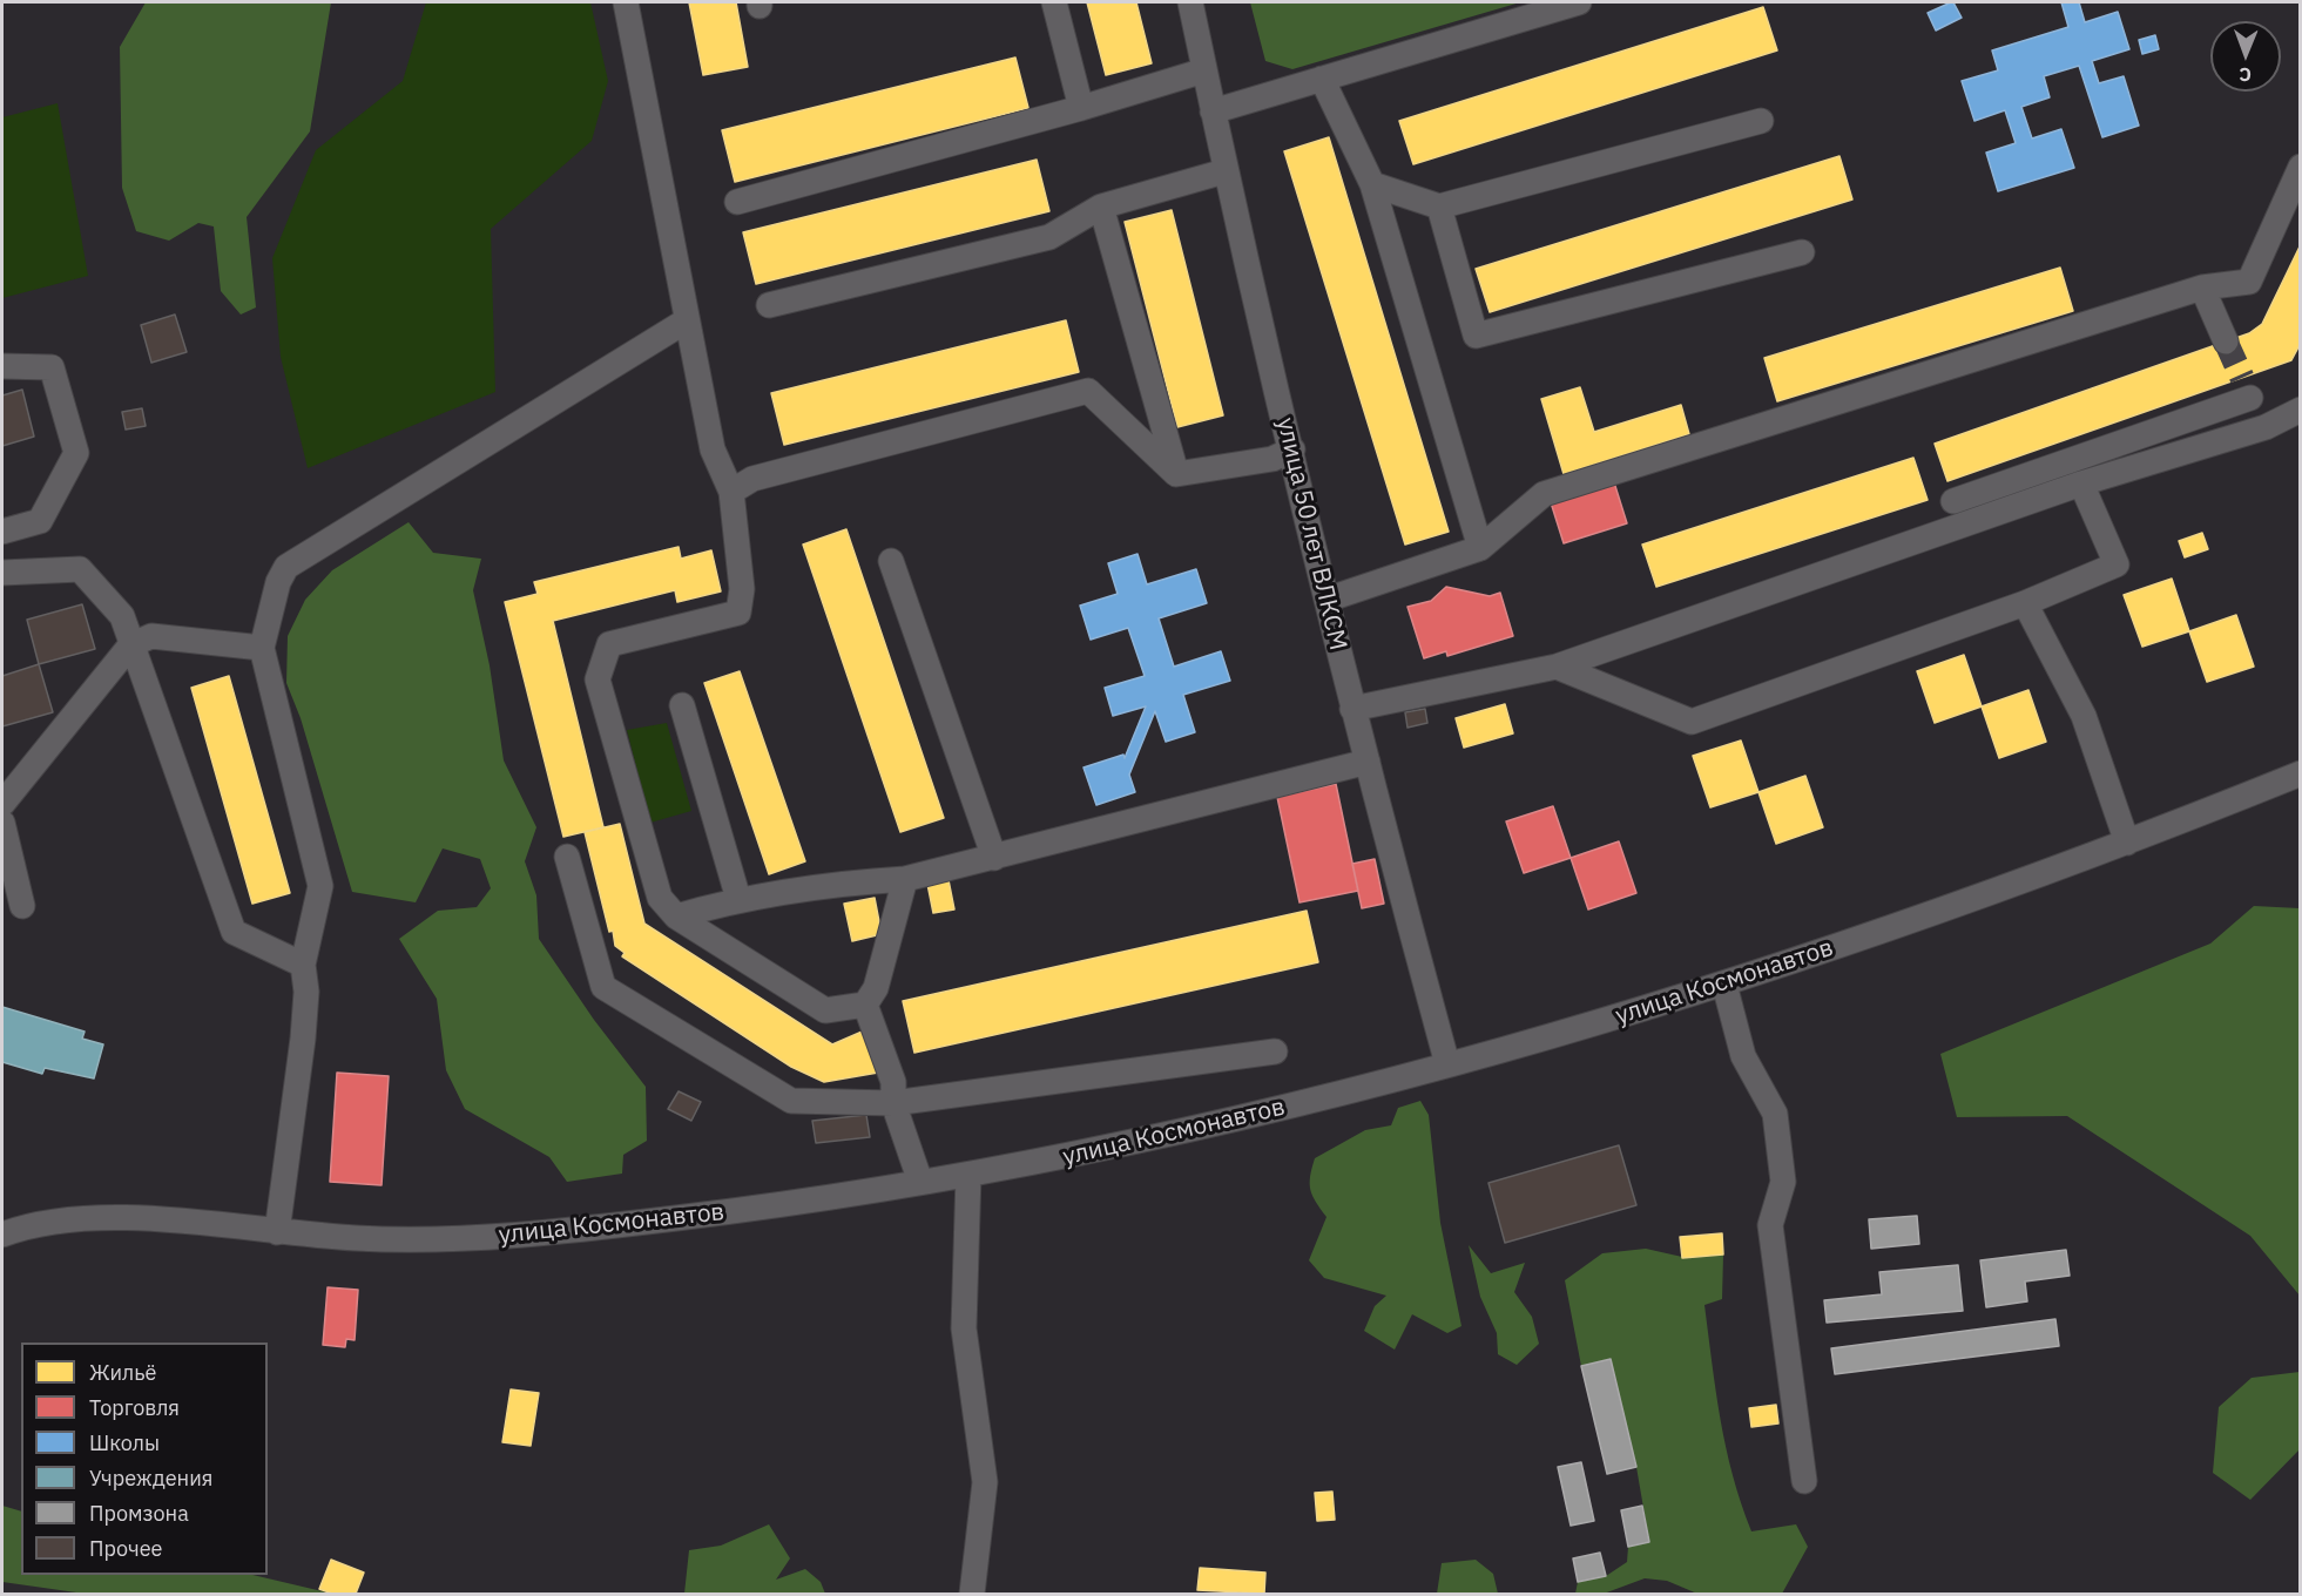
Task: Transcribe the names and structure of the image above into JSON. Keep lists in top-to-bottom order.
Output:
{
  "streets": {
    "street": ["улица 50 лет ВЛКСМ", "улица Космонавтов"]
  },
  "crossings": [
    ["улица 50 лет ВЛКСМ", "улица Космонавтов"]
  ],
  "legend": [
    "Жильё",
    "Торговля",
    "Школы",
    "Учреждения",
    "Промзона",
    "Прочее"
  ],
  "north": "bottom"
}
